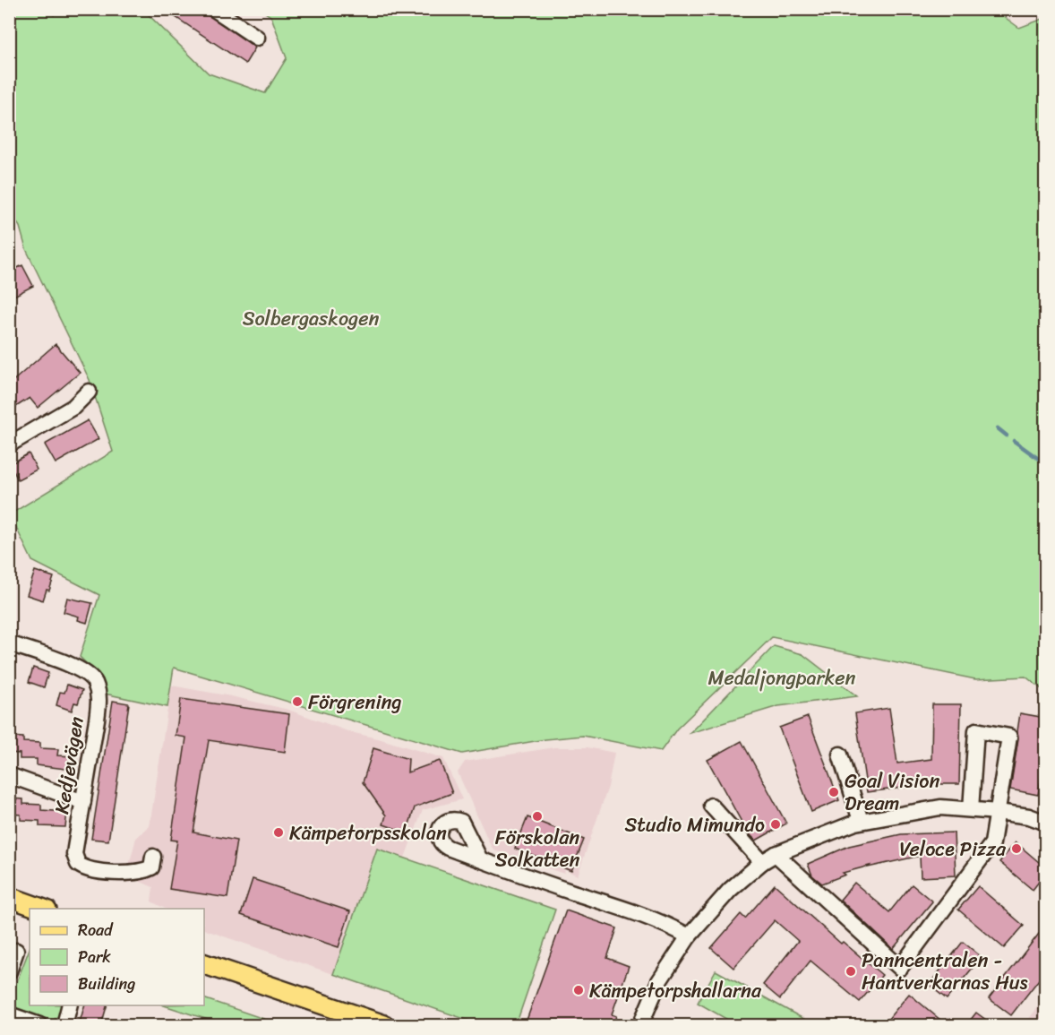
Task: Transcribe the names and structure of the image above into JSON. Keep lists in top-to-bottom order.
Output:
{
  "streets": {
    "street": ["Kedjevägen"]
  },
  "parks": ["Solbergaskogen", "Medaljongparken"],
  "places": [
    "Förgrening",
    "Goal Vision Dream",
    "Förskolan Solkatten",
    "Studio Mimundo",
    "Kämpetorpsskolan",
    "Veloce Pizza",
    "Panncentralen - Hantverkarnas Hus",
    "Kämpetorpshallarna"
  ],
  "legend": ["Road", "Park", "Building"]
}
